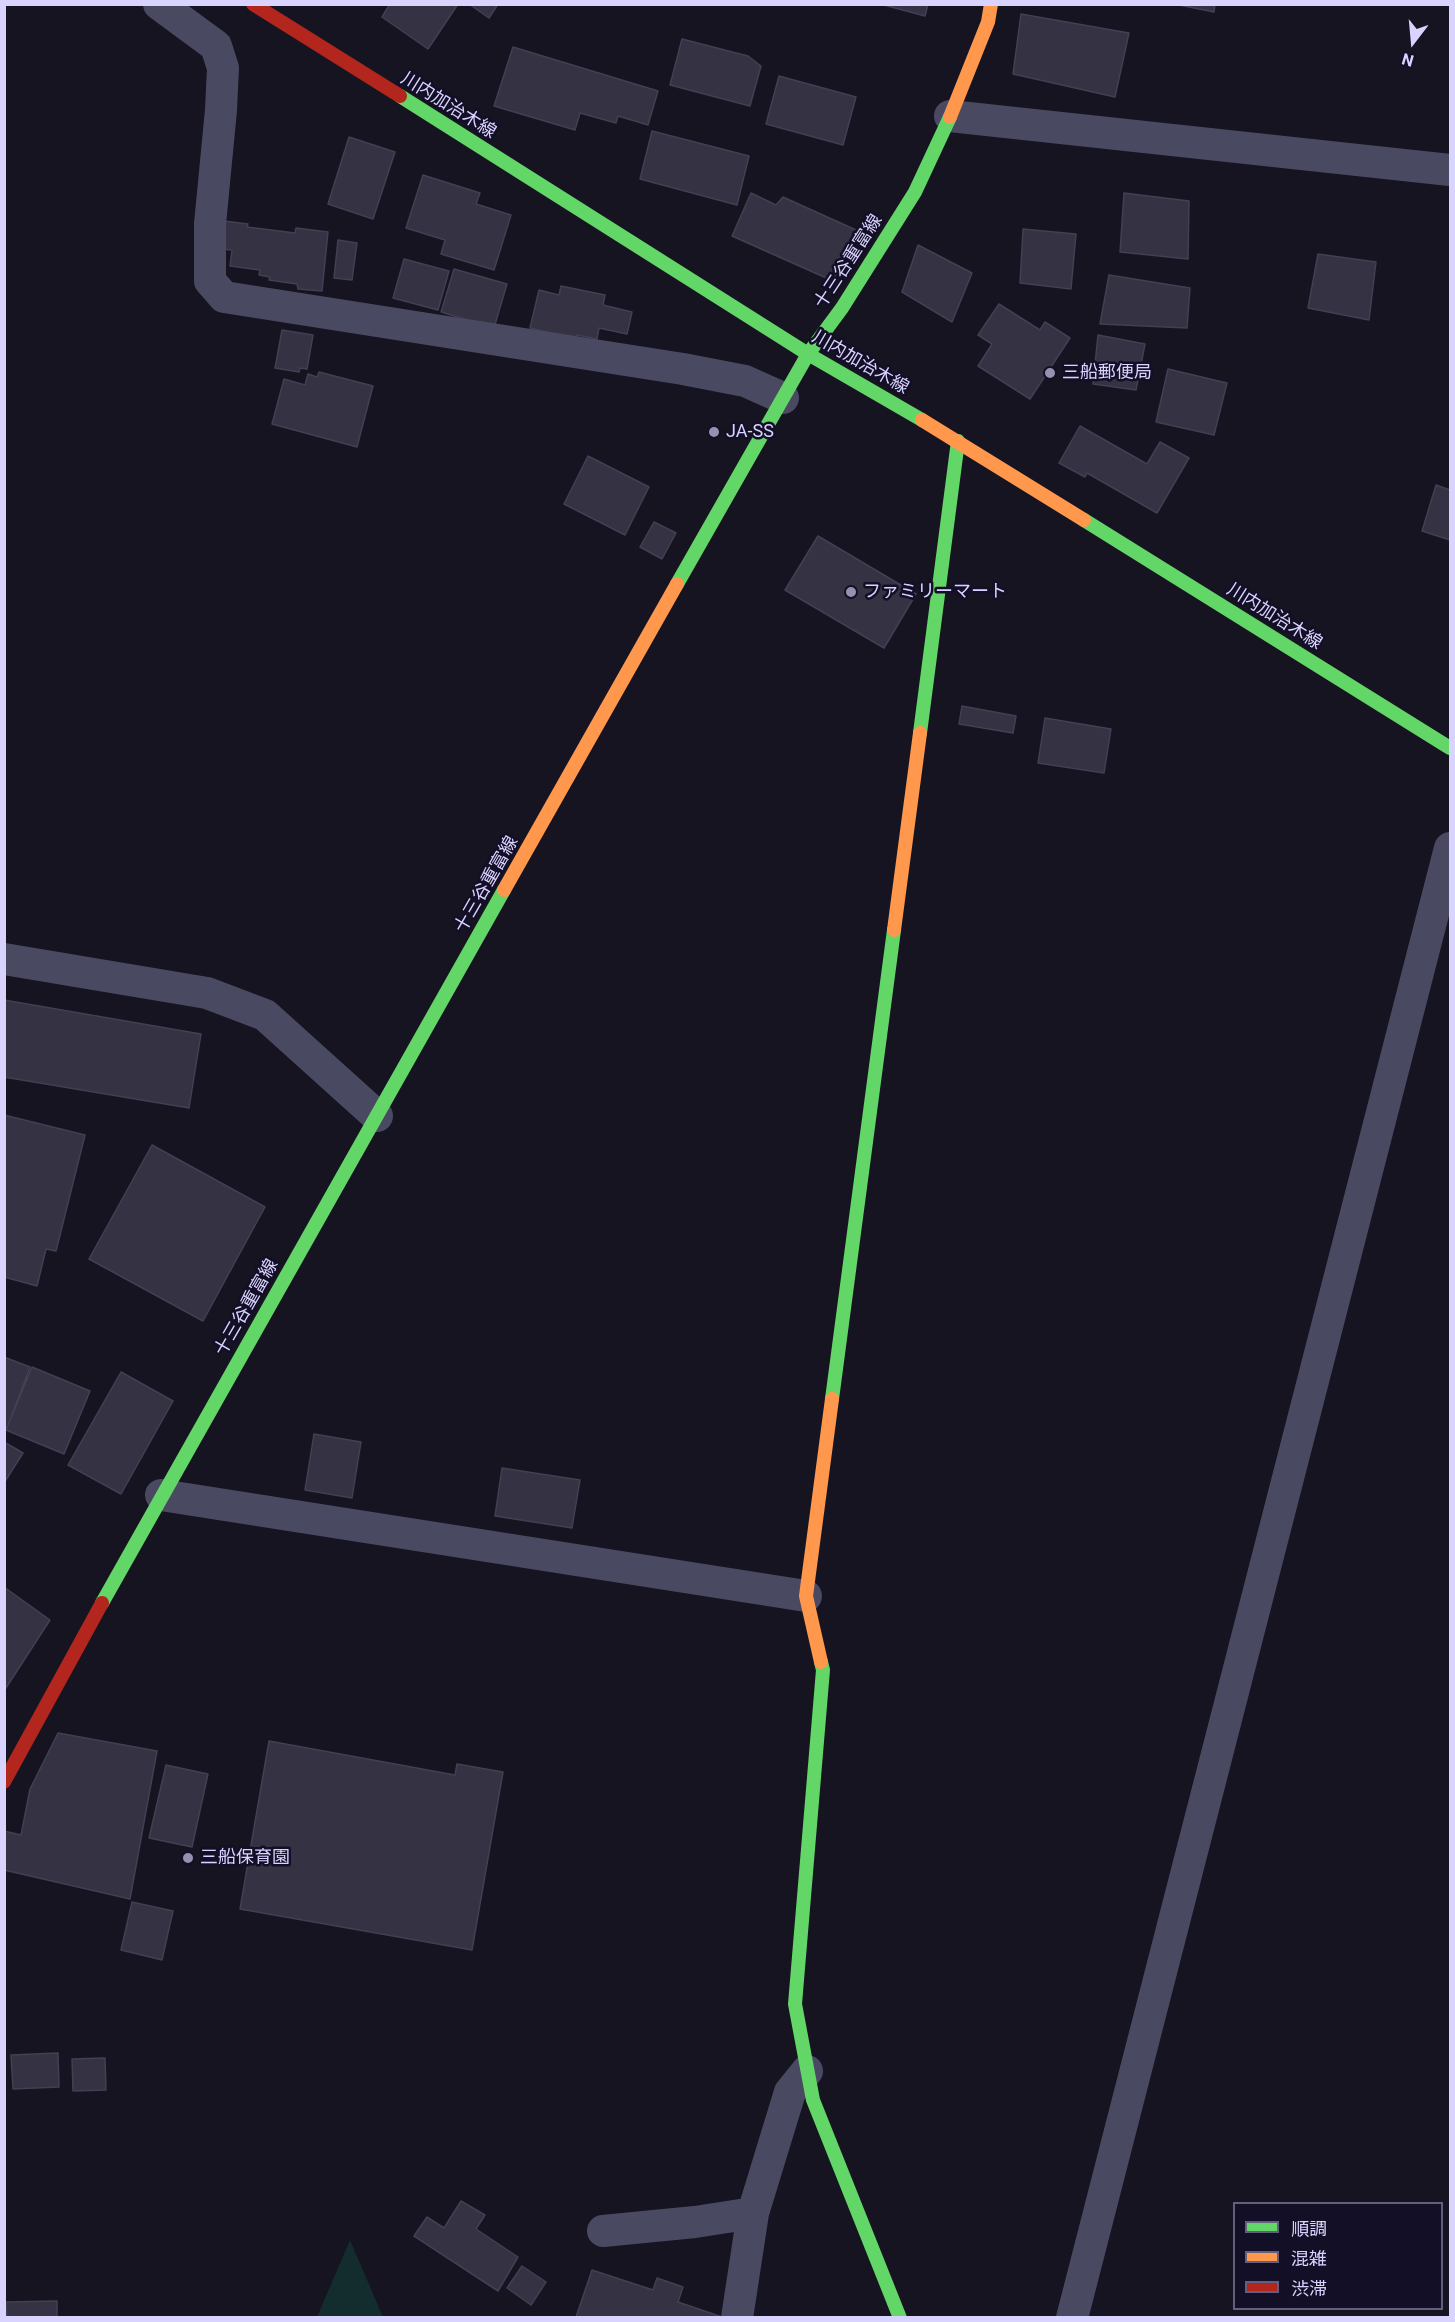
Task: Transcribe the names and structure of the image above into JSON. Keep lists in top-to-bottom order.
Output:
{
  "streets": {
    "main road": ["川内加治木線", "十三谷重富線"]
  },
  "crossings": [
    ["川内加治木線", "十三谷重富線"]
  ],
  "places": [
    "三船郵便局",
    "JA-SS",
    "ファミリーマート",
    "三船保育園"
  ],
  "legend": ["順調", "混雑", "渋滞"],
  "north": "bottom"
}
